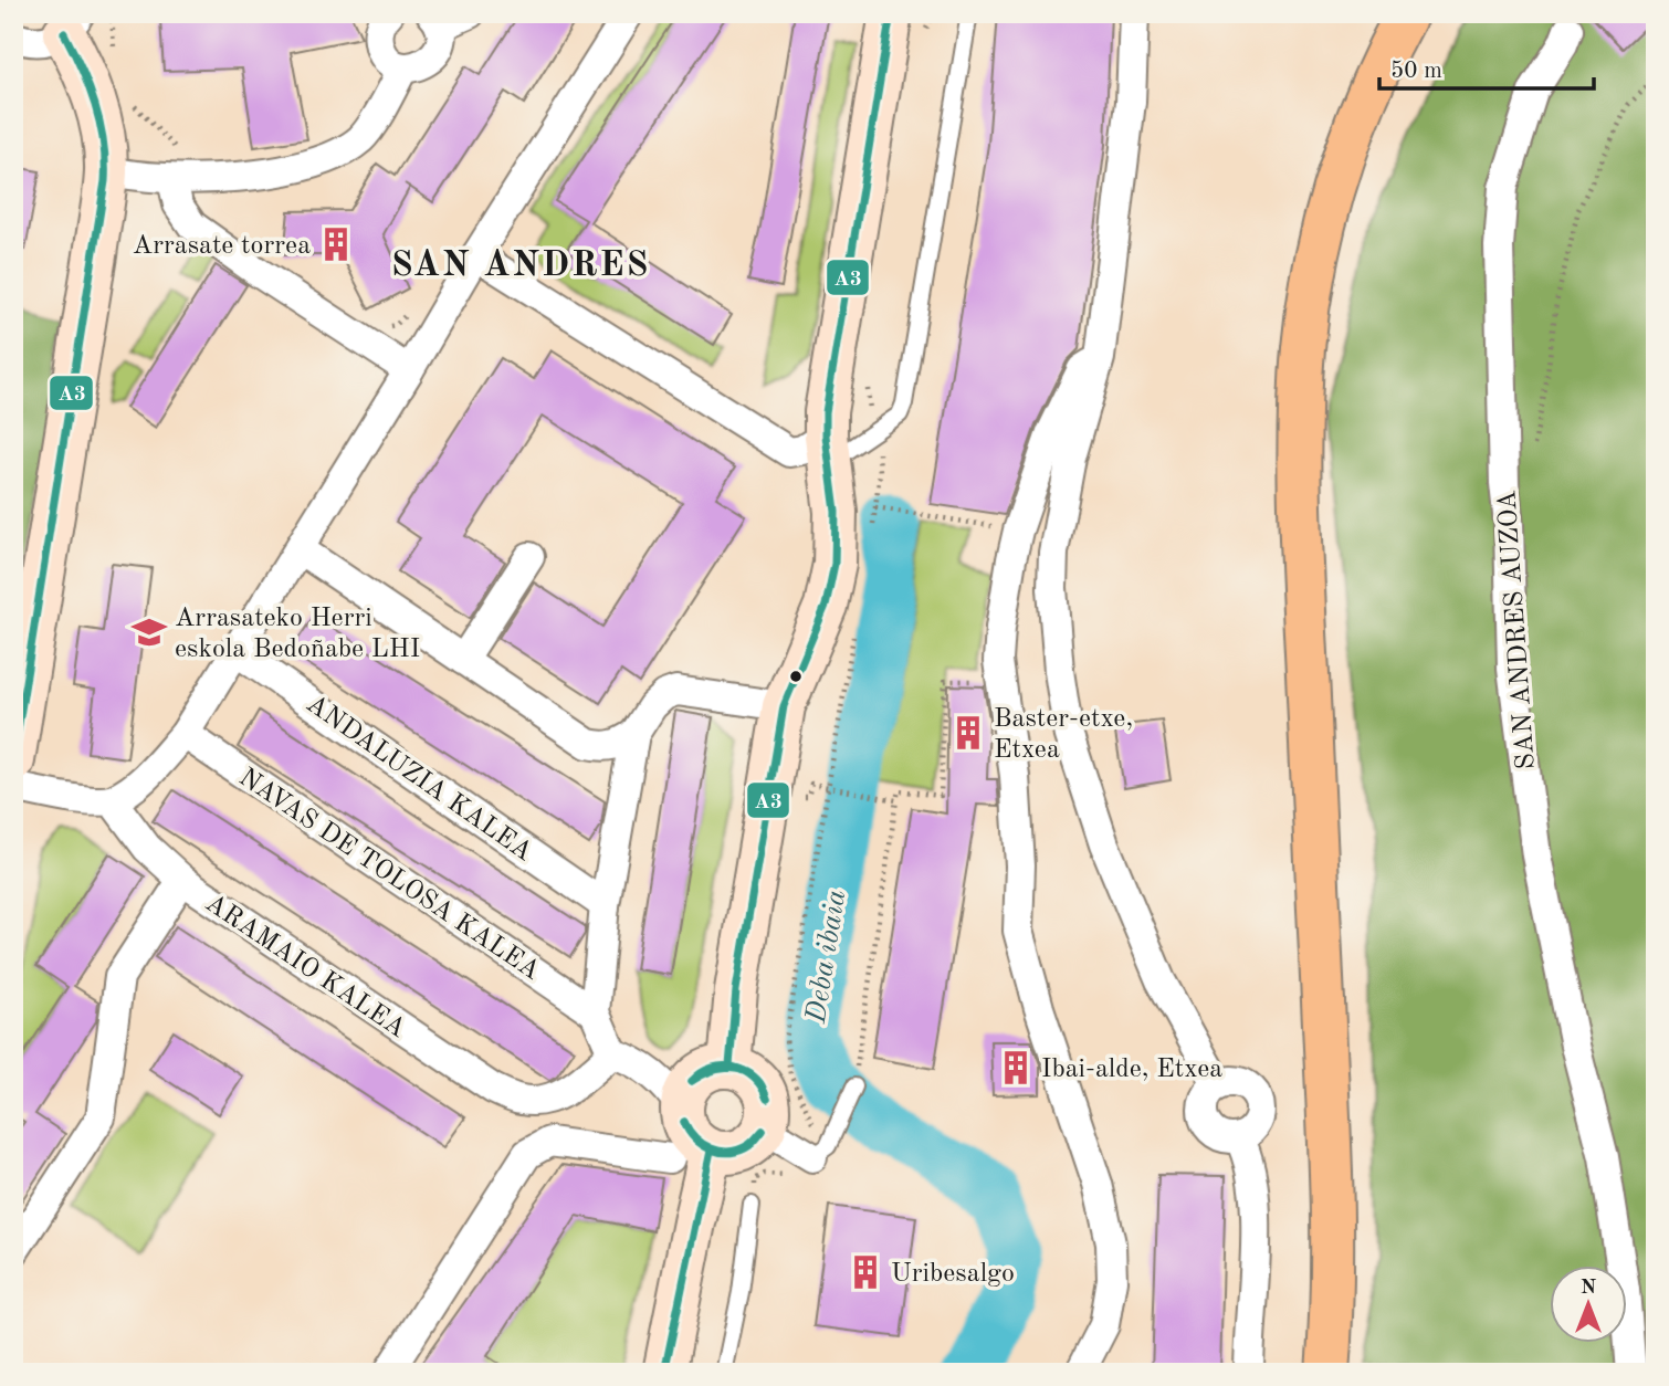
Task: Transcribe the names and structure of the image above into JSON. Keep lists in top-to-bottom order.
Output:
{
  "streets": {
    "street": [
      "SAN ANDRES AUZOA",
      "ANDALUZIA KALEA",
      "NAVAS DE TOLOSA KALEA",
      "ARAMAIO KALEA"
    ]
  },
  "districts": ["SAN ANDRES"],
  "water": ["Deba ibaia"],
  "places": {
    "building": [
      "Arrasate torrea",
      "Baster-etxe, Etxea",
      "Ibai-alde, Etxea",
      "Uribesalgo"
    ],
    "school or university": ["Arrasateko Herri eskola Bedoñabe LHI"]
  },
  "lines": ["transit line A3"],
  "scale_bar": "50 m",
  "north": "top"
}
